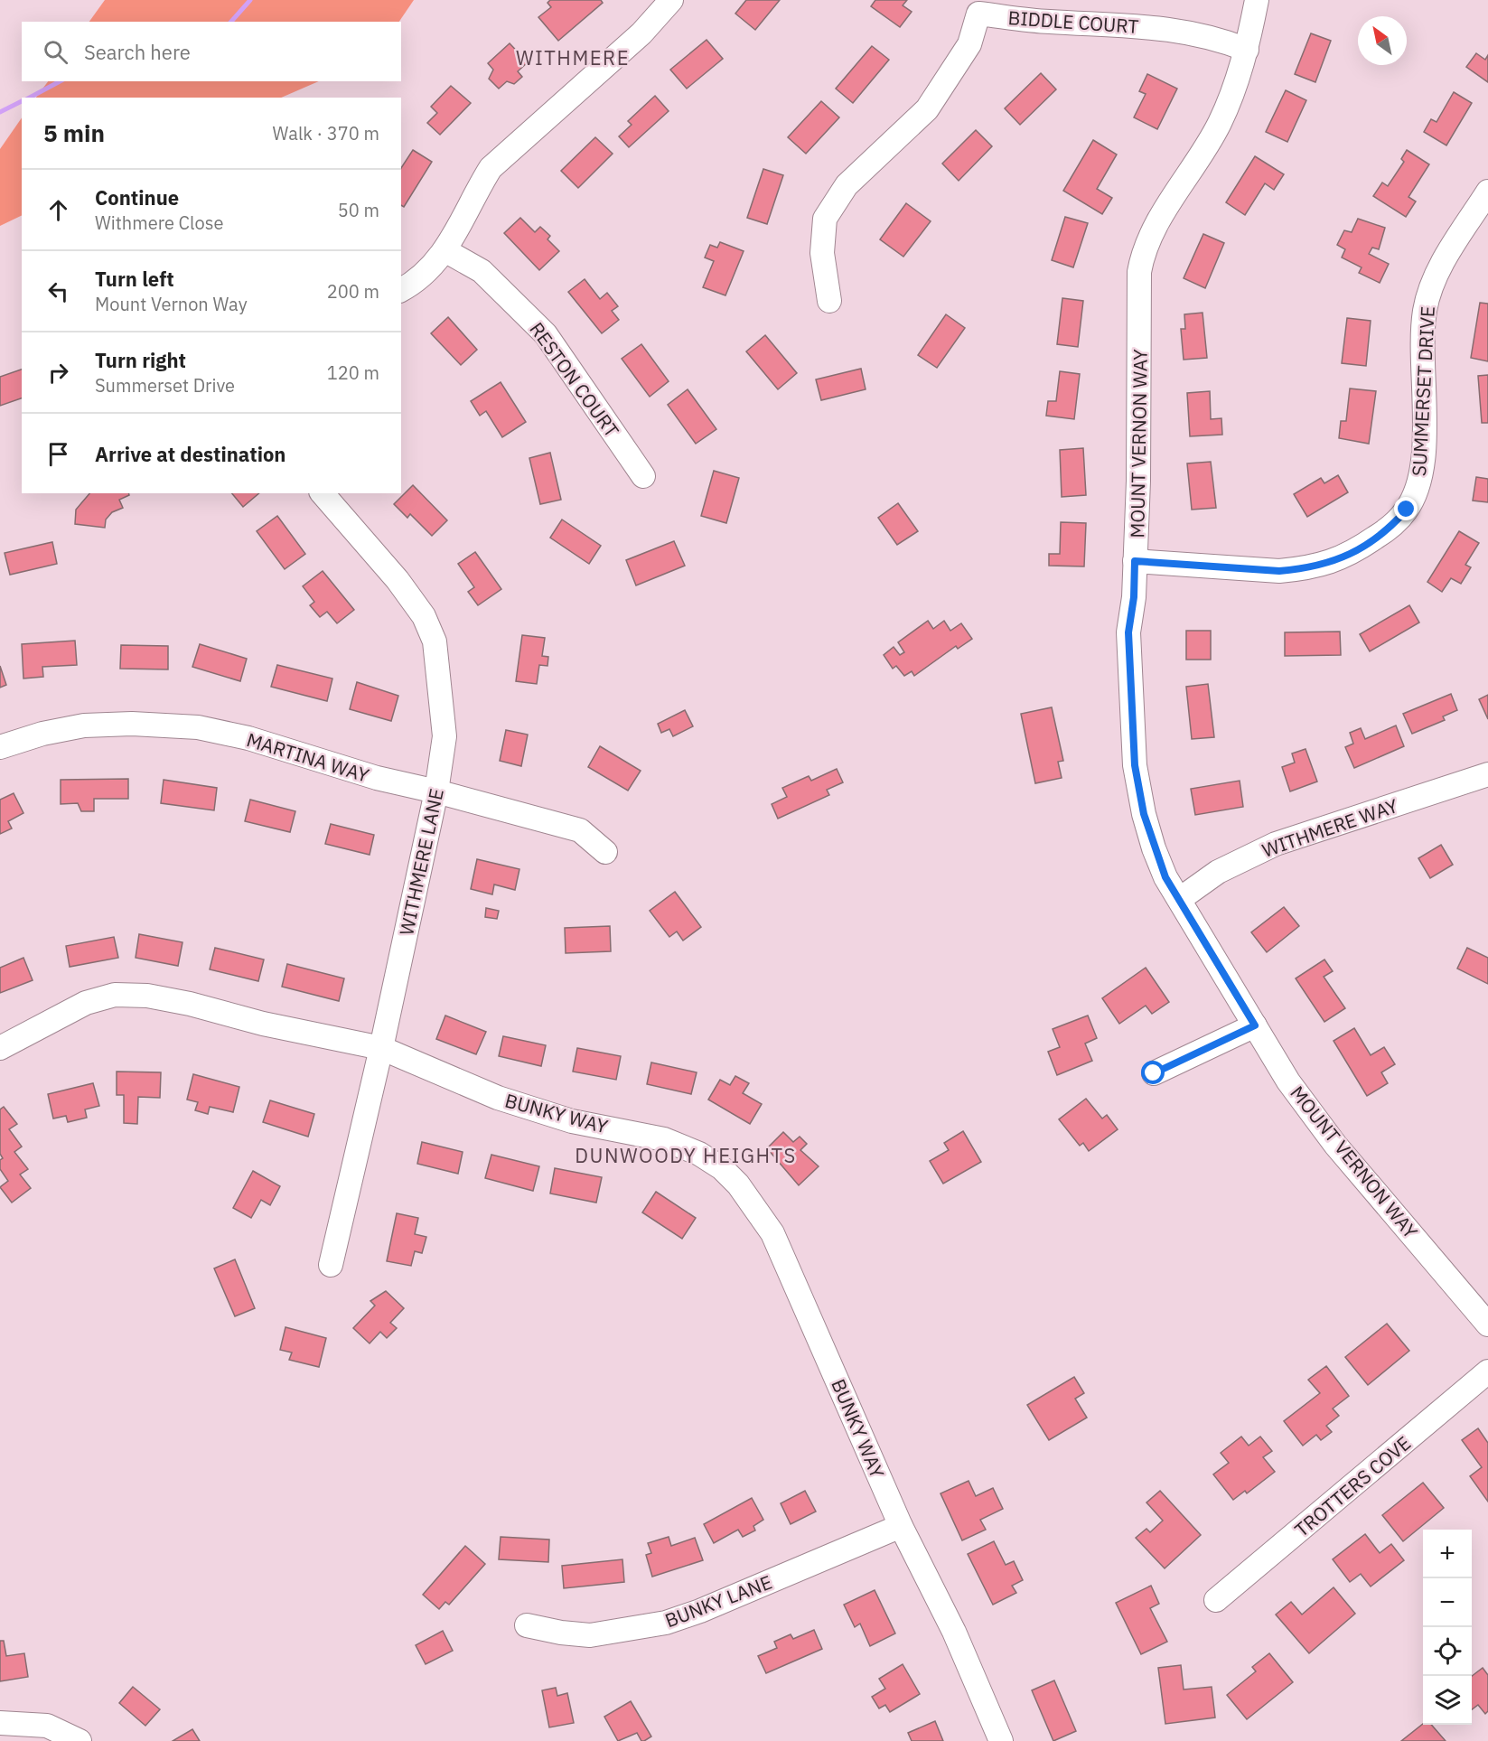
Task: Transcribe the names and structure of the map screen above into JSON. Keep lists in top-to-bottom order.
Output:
{
  "streets": {
    "street": [
      "BIDDLE COURT",
      "RESTON COURT",
      "SUMMERSET DRIVE",
      "MOUNT VERNON WAY",
      "MARTINA WAY",
      "WITHMERE WAY",
      "WITHMERE LANE",
      "BUNKY WAY",
      "TROTTERS COVE",
      "BUNKY LANE"
    ]
  },
  "crossings": [
    ["BIDDLE COURT", "MOUNT VERNON WAY"],
    ["SUMMERSET DRIVE", "MOUNT VERNON WAY"],
    ["MOUNT VERNON WAY", "WITHMERE WAY"],
    ["MARTINA WAY", "WITHMERE LANE"],
    ["WITHMERE LANE", "BUNKY WAY"],
    ["BUNKY WAY", "BUNKY LANE"]
  ],
  "districts": ["WITHMERE", "DUNWOODY HEIGHTS"],
  "north": "top left",
  "page": {
    "search": "Search here",
    "heading": ["5 min", "Walk · 370 m"],
    "list": [
      ["Continue", "Withmere Close", "50 m"],
      ["Turn left", "Mount Vernon Way", "200 m"],
      ["Turn right", "Summerset Drive", "120 m"],
      "Arrive at destination"
    ],
    "map_buttons": ["+", "−"]
  }
}
